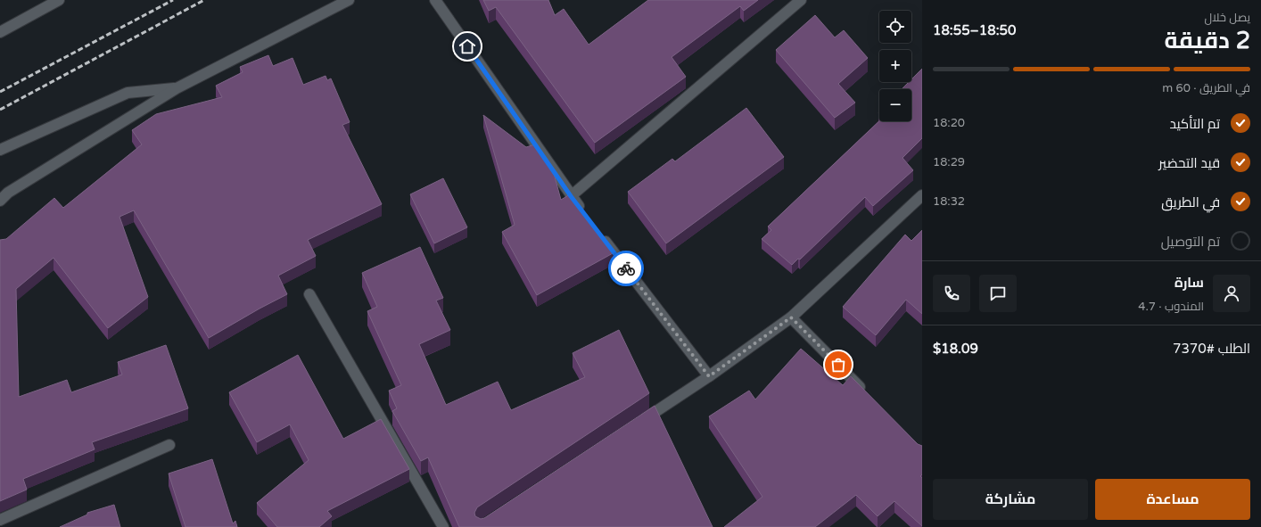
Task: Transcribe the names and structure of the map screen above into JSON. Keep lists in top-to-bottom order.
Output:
{
  "page": {
    "heading": ["2 دقيقة", "يصل خلال", "18:50–18:55"],
    "panel": [
      "سارة",
      "المندوب · 4.7",
      "الطلب #7370",
      "$18.09"
    ],
    "map_buttons": ["+", "−"],
    "bar": "في الطريق · 60 m",
    "list": [
      ["تم التأكيد", "18:20"],
      ["قيد التحضير", "18:29"],
      ["في الطريق", "18:32"],
      "تم التوصيل"
    ],
    "buttons": ["مساعدة", "مشاركة"]
  }
}
